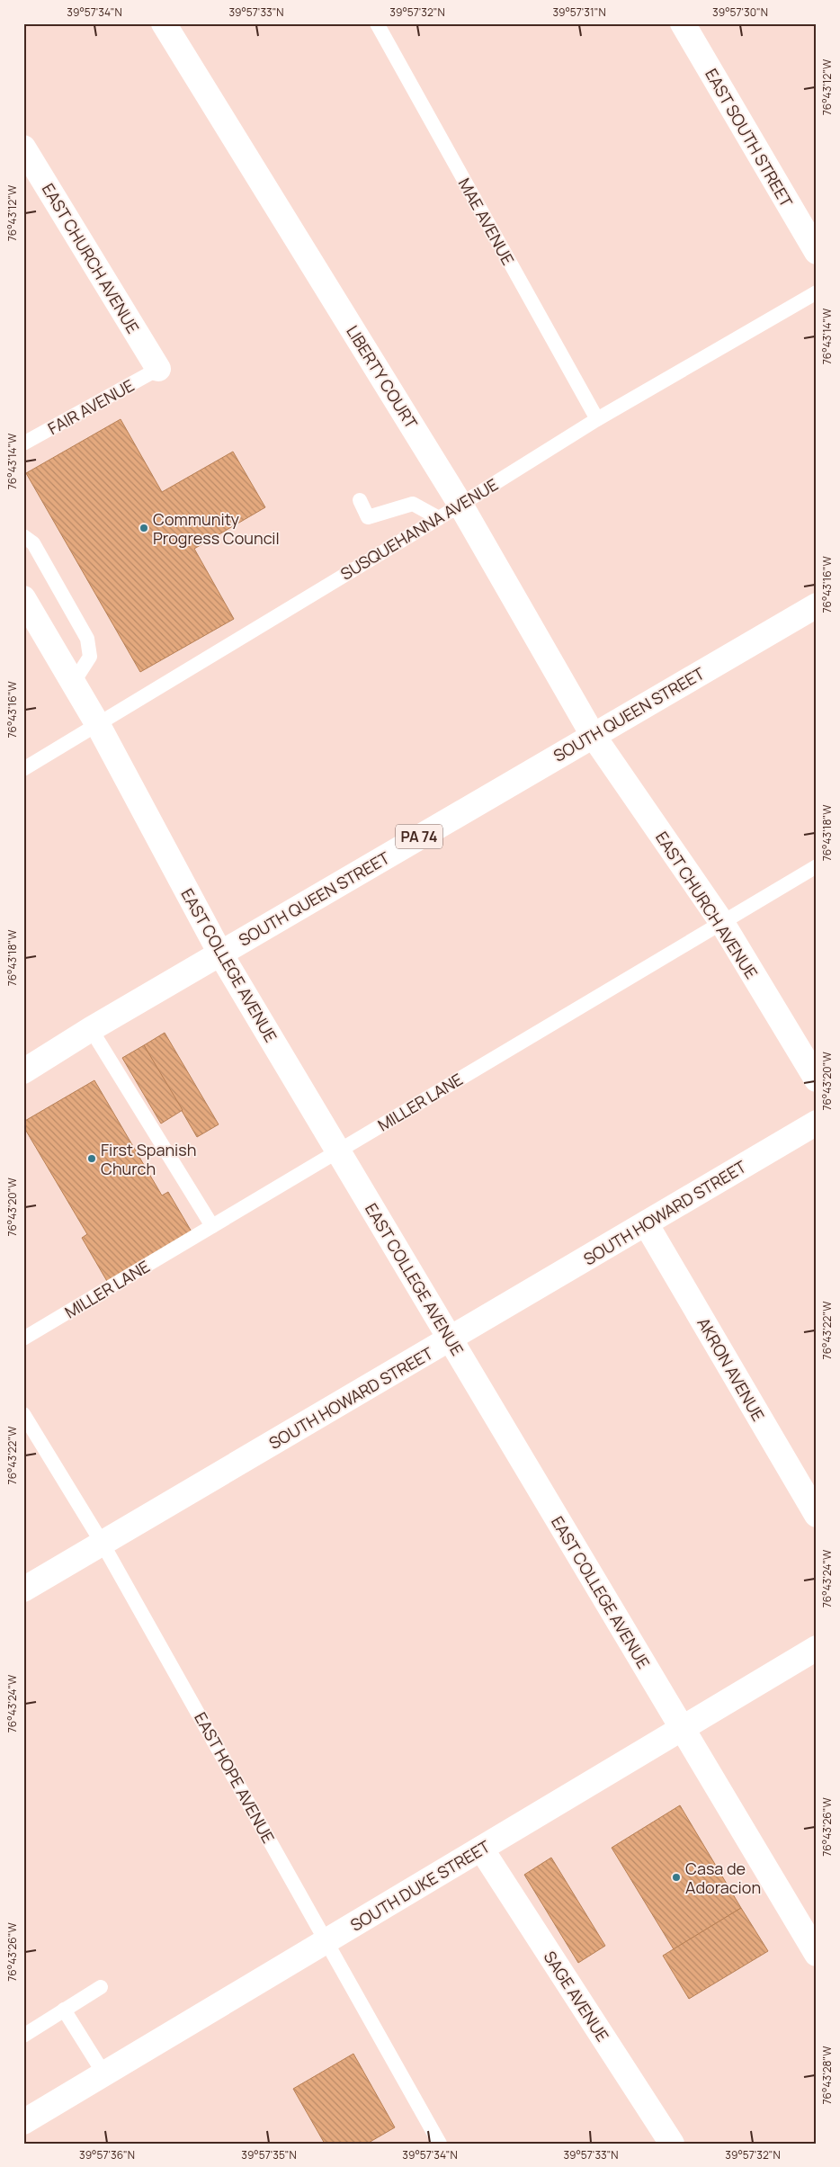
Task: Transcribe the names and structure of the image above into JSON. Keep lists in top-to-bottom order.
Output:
{
  "streets": {
    "street": [
      "EAST SOUTH STREET",
      "EAST CHURCH AVENUE",
      "LIBERTY COURT",
      "SOUTH QUEEN STREET",
      "PA 74",
      "EAST COLLEGE AVENUE",
      "SOUTH HOWARD STREET",
      "AKRON AVENUE",
      "SOUTH DUKE STREET",
      "SAGE AVENUE"
    ],
    "lane": [
      "MAE AVENUE",
      "FAIR AVENUE",
      "SUSQUEHANNA AVENUE",
      "MILLER LANE",
      "EAST HOPE AVENUE"
    ]
  },
  "crossings": [
    ["MAE AVENUE", "SUSQUEHANNA AVENUE"],
    ["EAST CHURCH AVENUE", "LIBERTY COURT"],
    ["EAST CHURCH AVENUE", "FAIR AVENUE"],
    ["EAST CHURCH AVENUE", "SOUTH QUEEN STREET"],
    ["EAST CHURCH AVENUE", "MILLER LANE"],
    ["LIBERTY COURT", "SUSQUEHANNA AVENUE"],
    ["LIBERTY COURT", "SOUTH QUEEN STREET"],
    ["SUSQUEHANNA AVENUE", "EAST COLLEGE AVENUE"],
    ["SOUTH QUEEN STREET", "EAST COLLEGE AVENUE"],
    ["EAST COLLEGE AVENUE", "MILLER LANE"],
    ["EAST COLLEGE AVENUE", "SOUTH HOWARD STREET"],
    ["EAST COLLEGE AVENUE", "SOUTH DUKE STREET"],
    ["SOUTH HOWARD STREET", "AKRON AVENUE"],
    ["SOUTH HOWARD STREET", "EAST HOPE AVENUE"],
    ["EAST HOPE AVENUE", "SOUTH DUKE STREET"],
    ["SOUTH DUKE STREET", "SAGE AVENUE"]
  ],
  "places": ["Community Progress Council", "First Spanish Church", "Casa de Adoracion"],
  "coordinates": [
    "39°57'34\"N",
    "39°57'33\"N",
    "39°57'32\"N",
    "39°57'31\"N",
    "39°57'30\"N",
    "76°43'12\"W",
    "76°43'14\"W",
    "76°43'16\"W",
    "76°43'18\"W",
    "76°43'20\"W",
    "76°43'22\"W",
    "76°43'24\"W",
    "76°43'26\"W",
    "76°43'28\"W",
    "39°57'36\"N",
    "39°57'35\"N"
  ]
}
